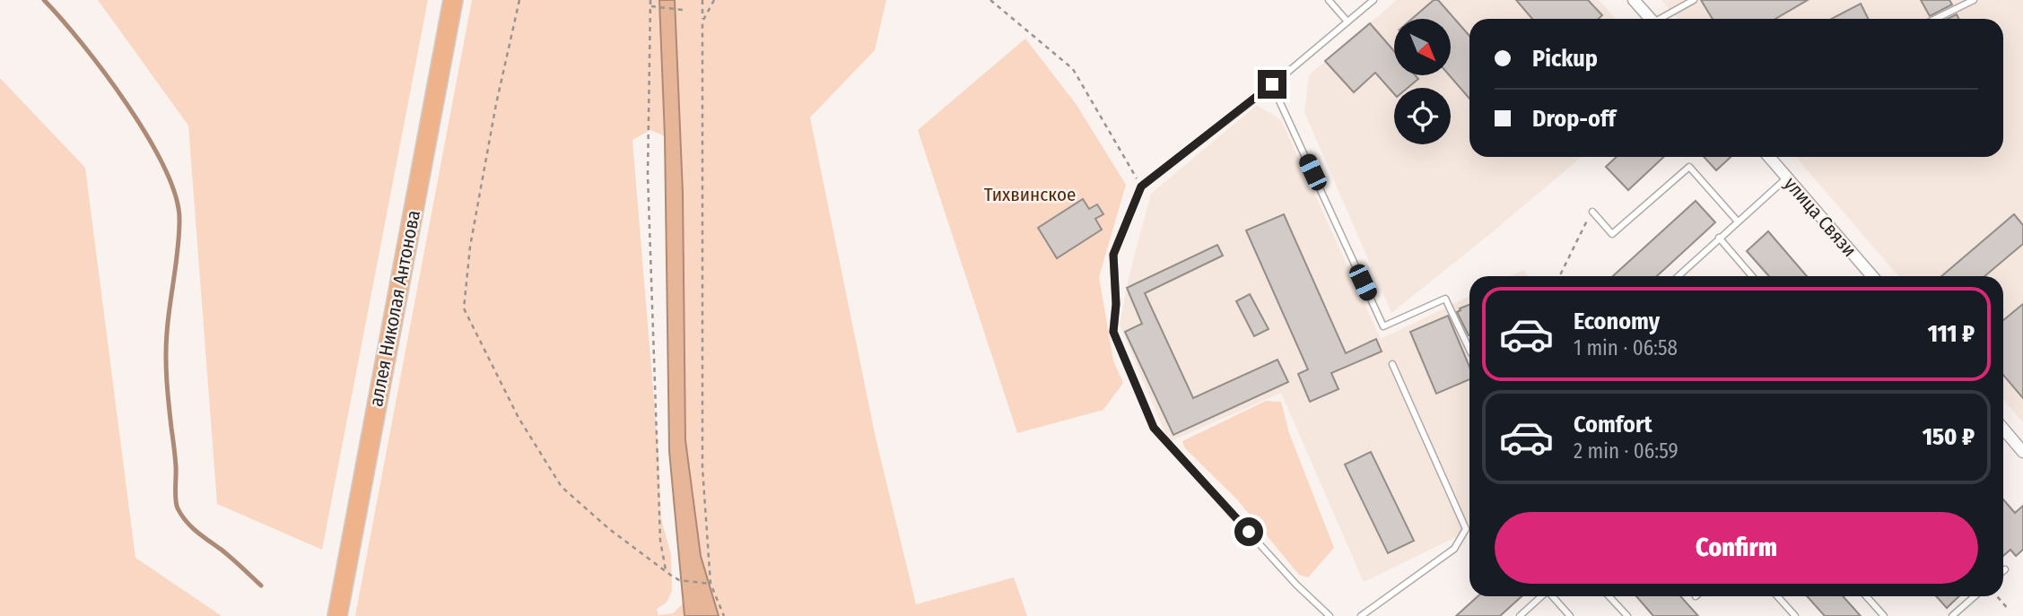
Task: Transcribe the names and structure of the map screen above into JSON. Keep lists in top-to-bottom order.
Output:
{
  "streets": {
    "main road": ["аллея Николая Антонова"],
    "street": ["улица Связи"]
  },
  "parks": ["Тихвинское"],
  "north": "bottom right",
  "page": {
    "banner": ["Pickup", "Drop-off"],
    "list": [
      {
        "name": "Economy",
        "note": "1 min · 06:58",
        "value": "111 ₽"
      },
      {
        "name": "Comfort",
        "note": "2 min · 06:59",
        "value": "150 ₽"
      }
    ],
    "buttons": "Confirm"
  }
}
